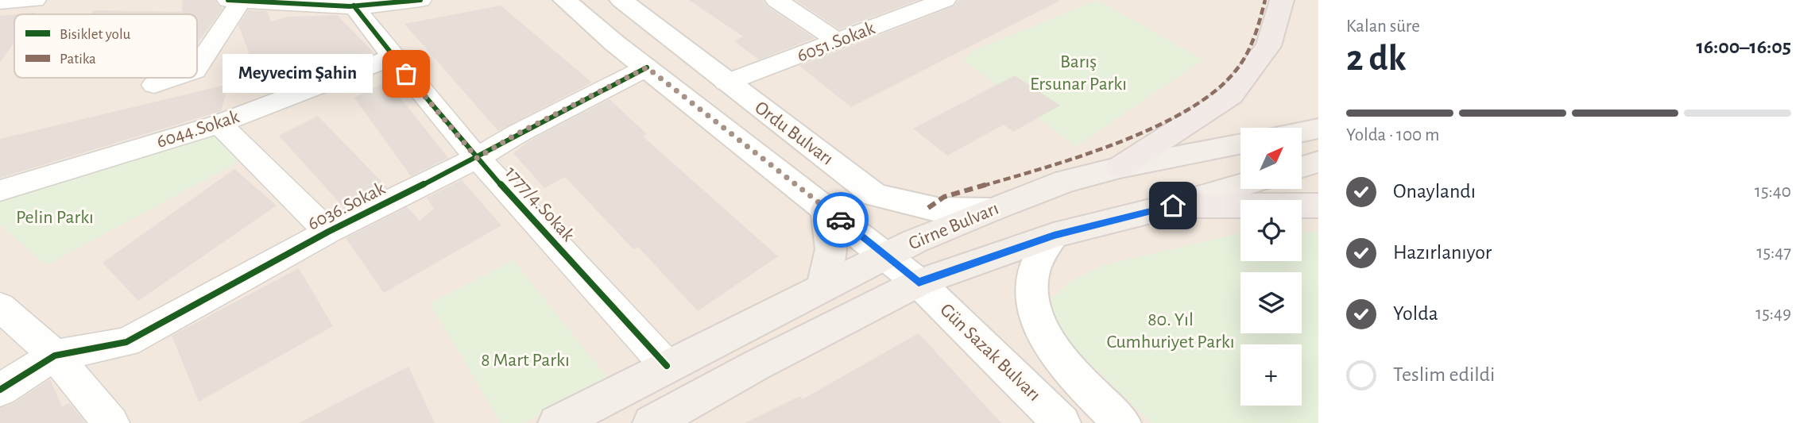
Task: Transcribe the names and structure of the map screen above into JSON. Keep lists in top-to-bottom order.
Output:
{
  "streets": {
    "main road": ["Ordu Bulvarı", "Girne Bulvarı", "Gün Sazak Bulvarı"],
    "street": [
      "6051.Sokak",
      "6044.Sokak",
      "1777/4.Sokak",
      "6036.Sokak"
    ]
  },
  "crossings": [
    ["6051.Sokak", "Ordu Bulvarı"],
    ["6044.Sokak", "1777/4.Sokak"],
    ["Ordu Bulvarı", "6036.Sokak"],
    ["Ordu Bulvarı", "Girne Bulvarı"],
    ["Ordu Bulvarı", "Gün Sazak Bulvarı"],
    ["1777/4.Sokak", "6036.Sokak"],
    ["1777/4.Sokak", "Girne Bulvarı"],
    ["Girne Bulvarı", "Gün Sazak Bulvarı"]
  ],
  "parks": [
    "Barış Ersunar Parkı",
    "Pelin Parkı",
    "80. Yıl Cumhuriyet Parkı",
    "8 Mart Parkı"
  ],
  "places": ["Meyvecim Şahin"],
  "legend": ["Bisiklet yolu", "Patika"],
  "north": "top right",
  "page": {
    "heading": ["2 dk", "Kalan süre", "16:00–16:05"],
    "bubble": "Meyvecim Şahin",
    "bar": "Yolda · 100 m",
    "map_buttons": "+",
    "list": [
      ["Onaylandı", "15:40"],
      ["Hazırlanıyor", "15:47"],
      ["Yolda", "15:49"],
      "Teslim edildi"
    ]
  }
}
